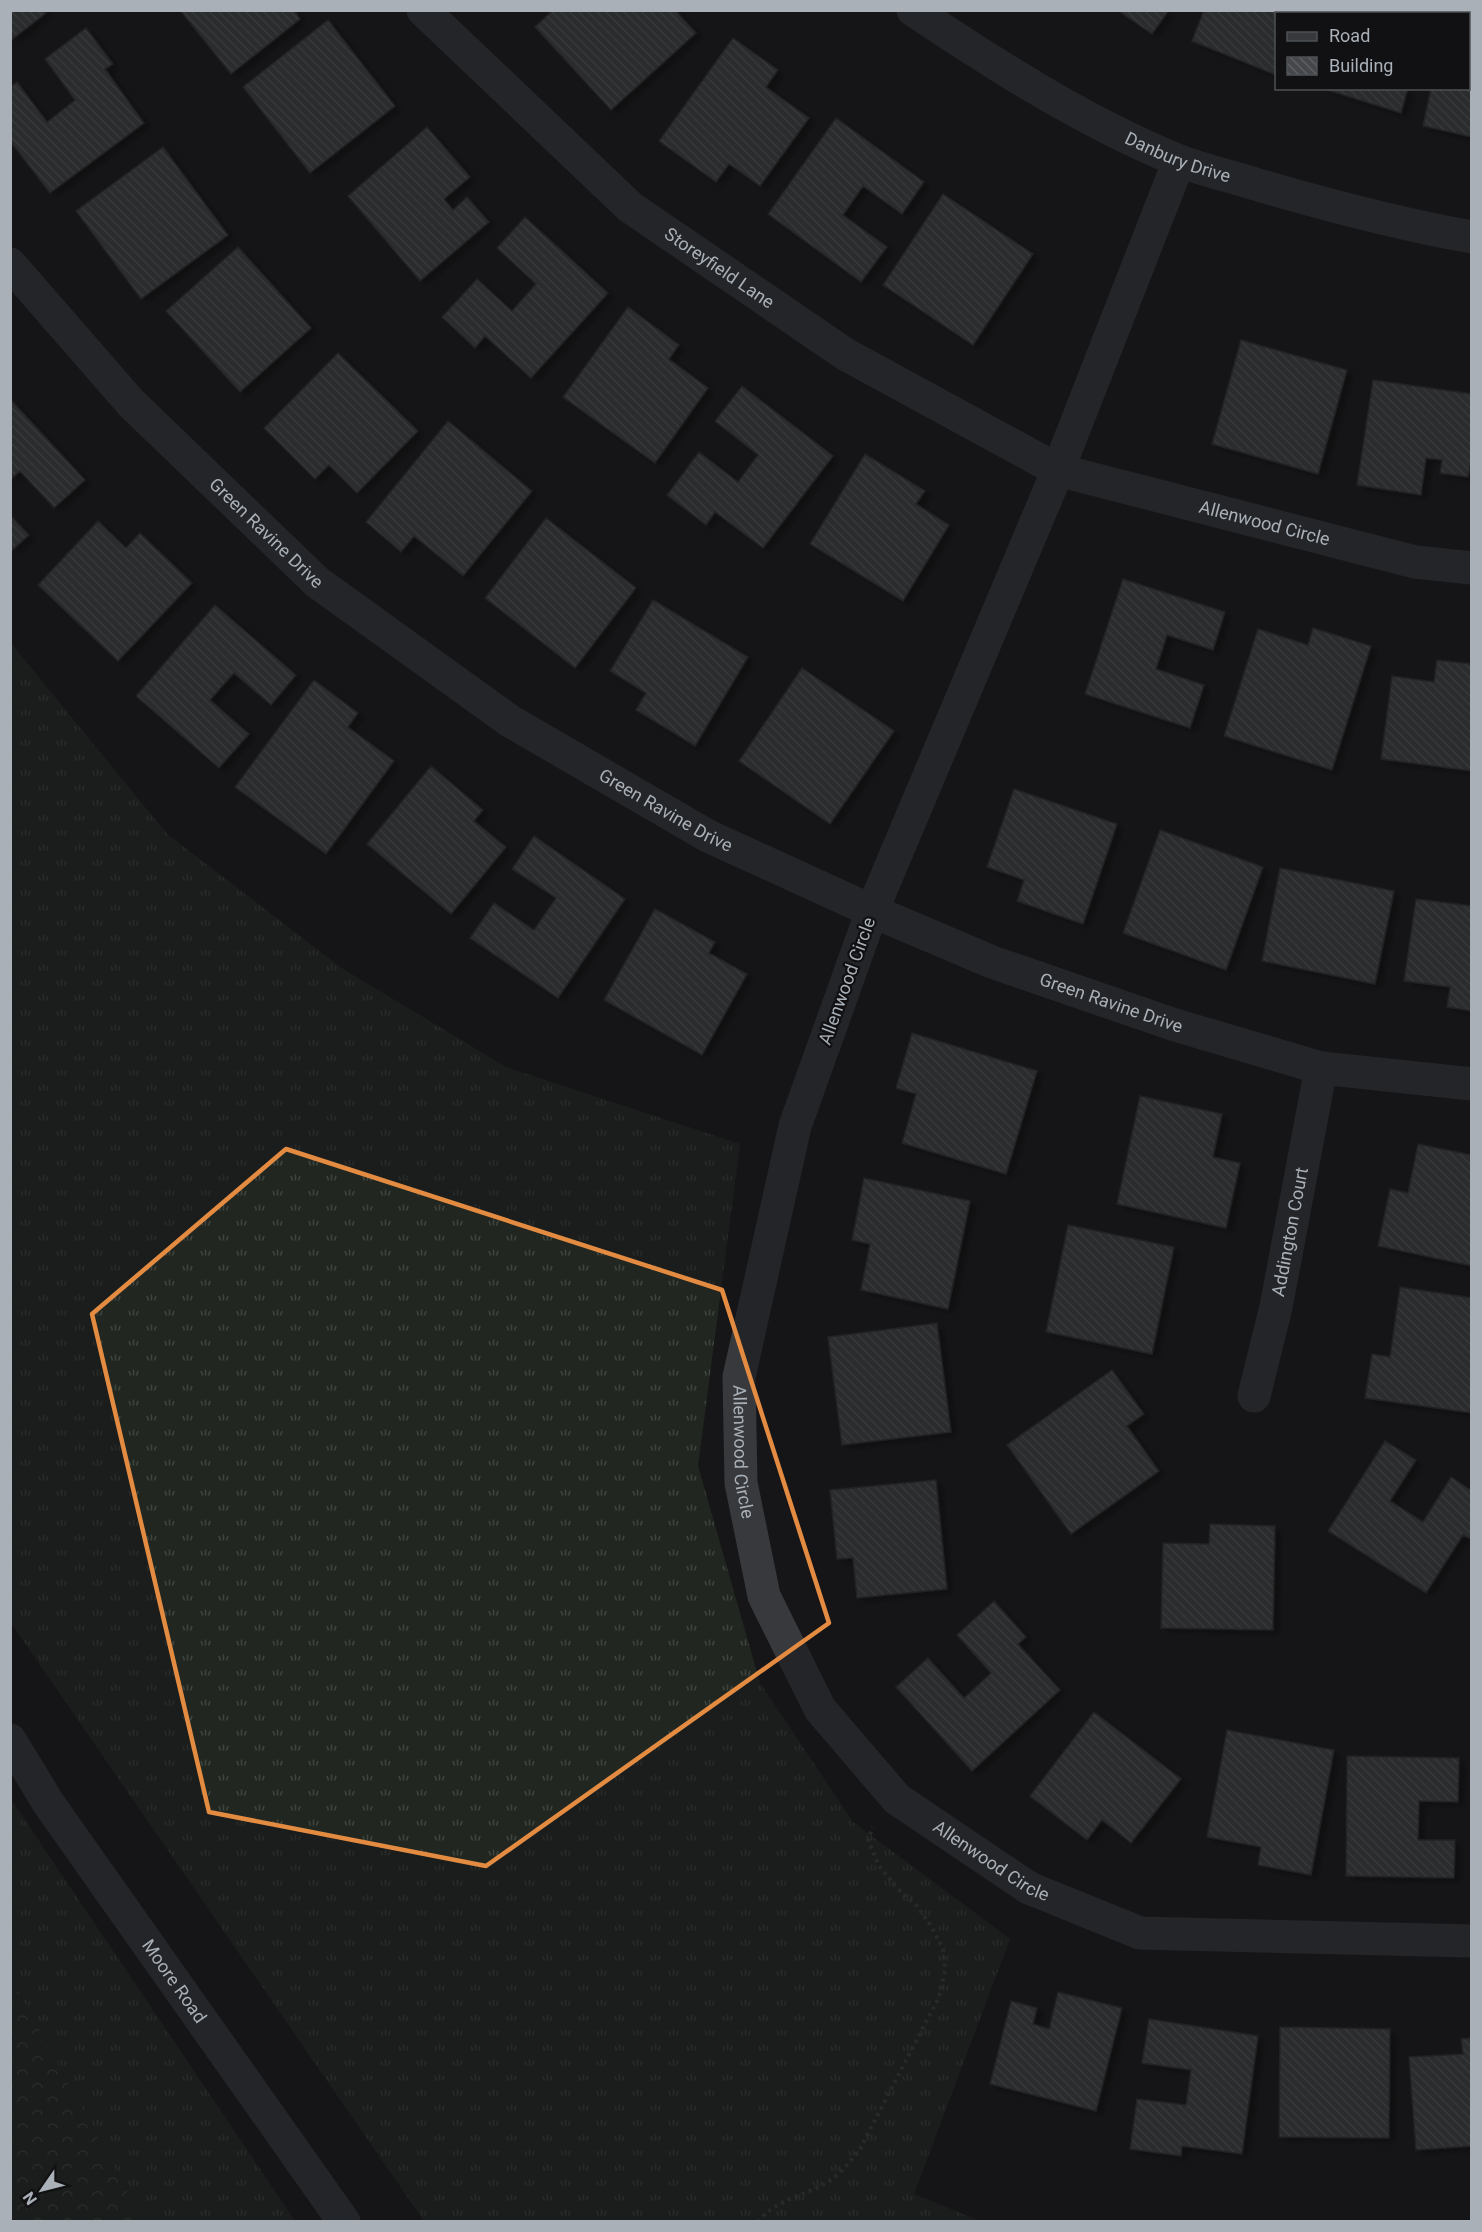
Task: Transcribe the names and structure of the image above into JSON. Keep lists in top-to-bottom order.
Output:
{
  "streets": {
    "street": [
      "Danbury Drive",
      "Storeyfield Lane",
      "Allenwood Circle",
      "Green Ravine Drive",
      "Addington Court",
      "Moore Road"
    ]
  },
  "crossings": [
    ["Danbury Drive", "Allenwood Circle"],
    ["Storeyfield Lane", "Allenwood Circle"],
    ["Allenwood Circle", "Green Ravine Drive"],
    ["Green Ravine Drive", "Addington Court"]
  ],
  "legend": ["Road", "Building"],
  "north": "bottom left"
}
